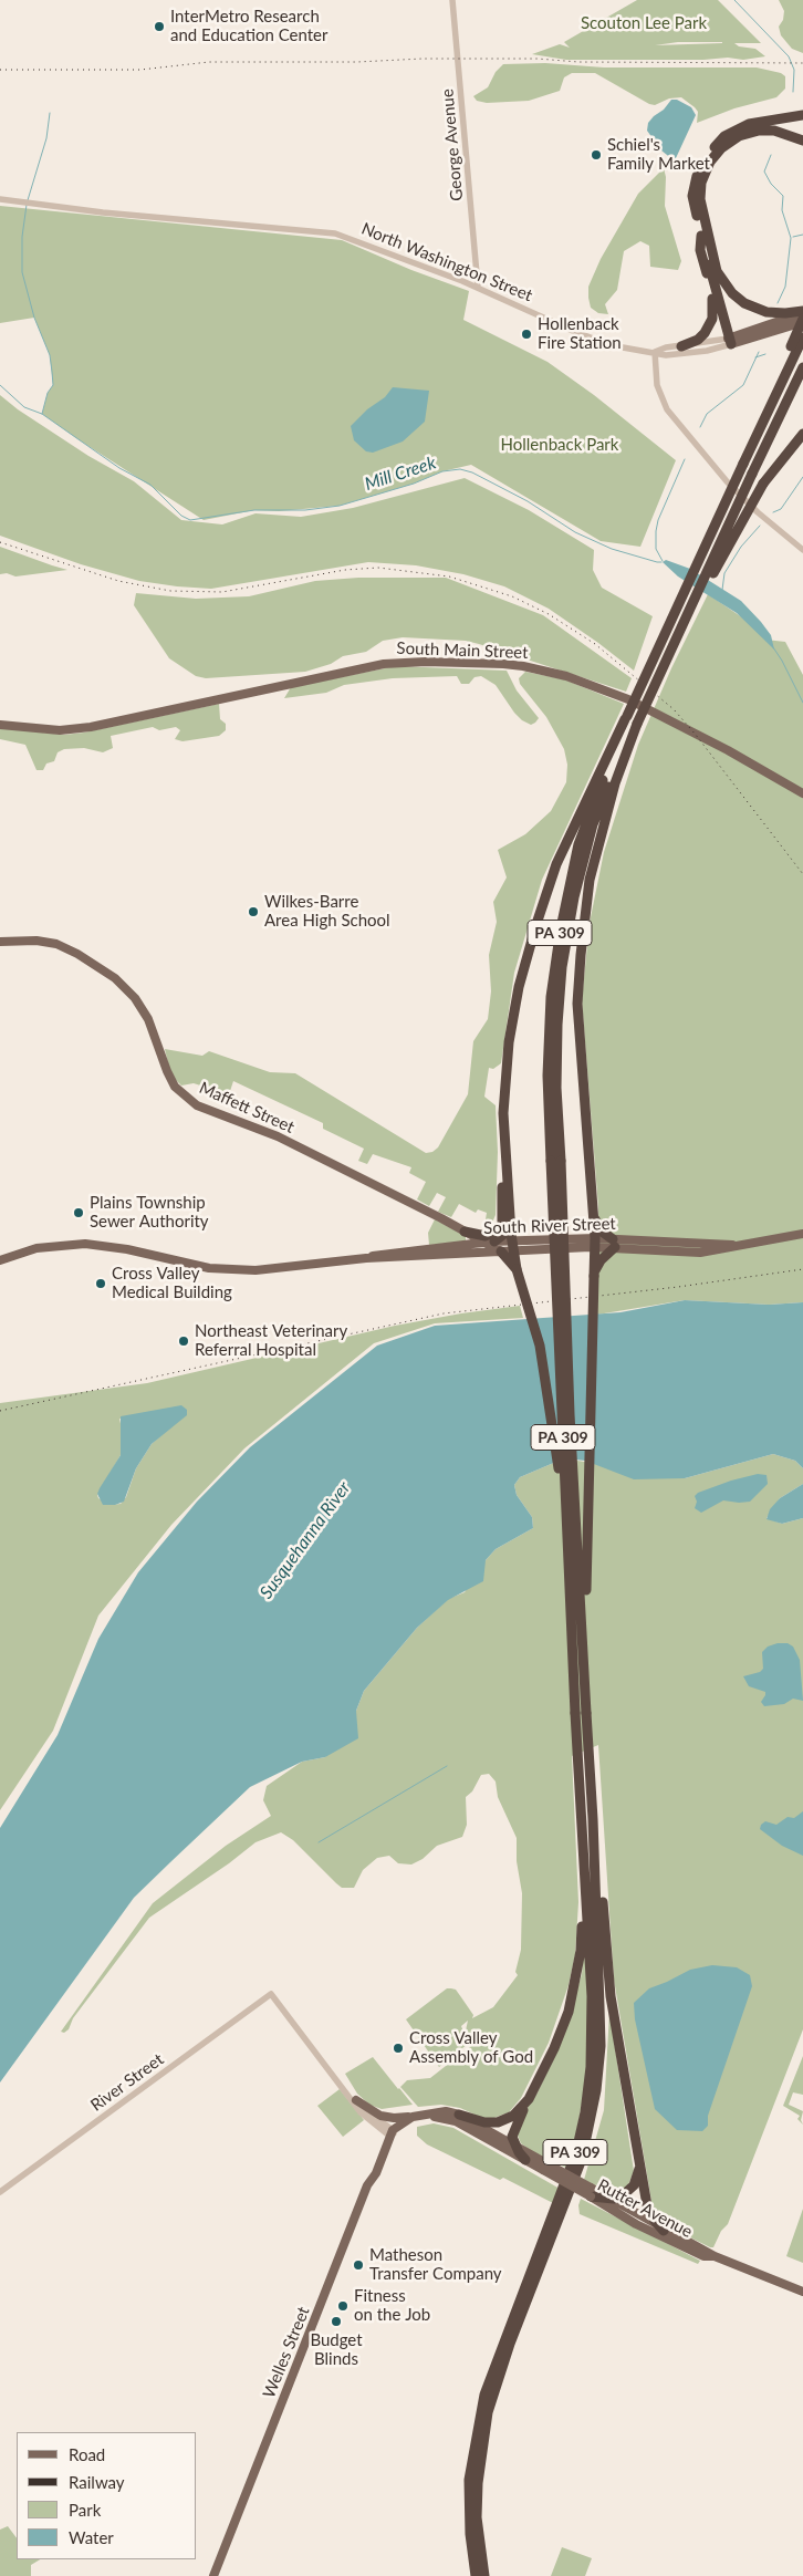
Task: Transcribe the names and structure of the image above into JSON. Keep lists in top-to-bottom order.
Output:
{
  "streets": {
    "highway": ["PA 309"],
    "main road": [
      "South Main Street",
      "Maffett Street",
      "South River Street",
      "Rutter Avenue",
      "Welles Street"
    ],
    "street": ["George Avenue", "North Washington Street", "River Street"]
  },
  "crossings": [
    ["George Avenue", "North Washington Street"],
    ["Maffett Street", "South River Street"],
    ["Rutter Avenue", "Welles Street"]
  ],
  "water": ["Mill Creek", "Susquehanna River"],
  "parks": ["Scouton Lee Park", "Hollenback Park"],
  "places": [
    "InterMetro Research and Education Center",
    "Schiel's Family Market",
    "Hollenback Fire Station",
    "Wilkes-Barre Area High School",
    "Plains Township Sewer Authority",
    "Cross Valley Medical Building",
    "Northeast Veterinary Referral Hospital",
    "Cross Valley Assembly of God",
    "Matheson Transfer Company",
    "Fitness on the Job",
    "Budget Blinds"
  ],
  "legend": [
    "Road",
    "Railway",
    "Park",
    "Water"
  ]
}
